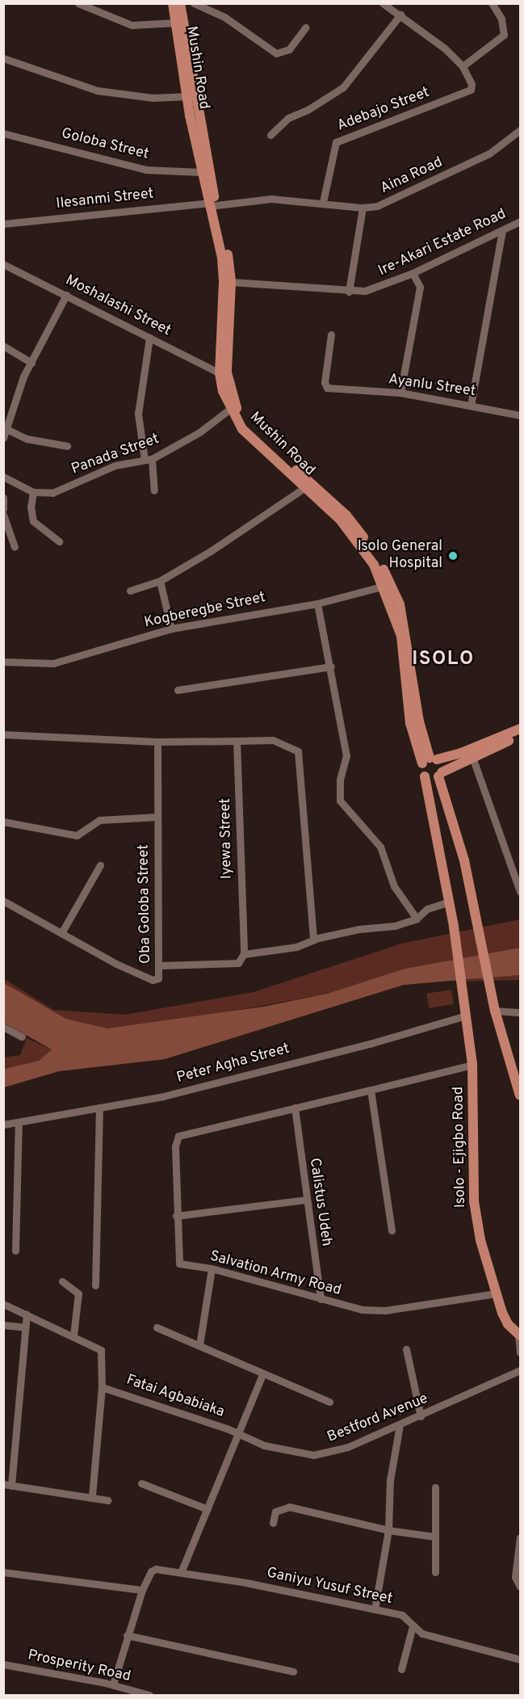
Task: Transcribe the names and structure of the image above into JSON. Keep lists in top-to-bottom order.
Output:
{
  "streets": {
    "main road": ["Mushin Road", "Isolo - Ejigbo Road"],
    "street": [
      "Adebajo Street",
      "Goloba Street",
      "Aina Road",
      "Ilesanmi Street",
      "Ire-Akari Estate Road",
      "Moshalashi Street",
      "Ayanlu Street",
      "Panada Street",
      "Kogberegbe Street",
      "Iyewa Street",
      "Oba Goloba Street",
      "Peter Agha Street",
      "Calistus Udeh",
      "Salvation Army Road",
      "Fatai Agbabiaka",
      "Bestford Avenue",
      "Ganiyu Yusuf Street",
      "Prosperity Road"
    ]
  },
  "crossings": [
    ["Mushin Road", "Goloba Street"],
    ["Mushin Road", "Aina Road"],
    ["Mushin Road", "Ilesanmi Street"],
    ["Mushin Road", "Ire-Akari Estate Road"],
    ["Mushin Road", "Moshalashi Street"],
    ["Mushin Road", "Panada Street"],
    ["Mushin Road", "Kogberegbe Street"],
    ["Adebajo Street", "Aina Road"],
    ["Aina Road", "Ilesanmi Street"],
    ["Peter Agha Street", "Isolo - Ejigbo Road"],
    ["Isolo - Ejigbo Road", "Salvation Army Road"],
    ["Calistus Udeh", "Salvation Army Road"],
    ["Fatai Agbabiaka", "Bestford Avenue"]
  ],
  "districts": ["ISOLO"],
  "places": ["Isolo General Hospital"]
}
